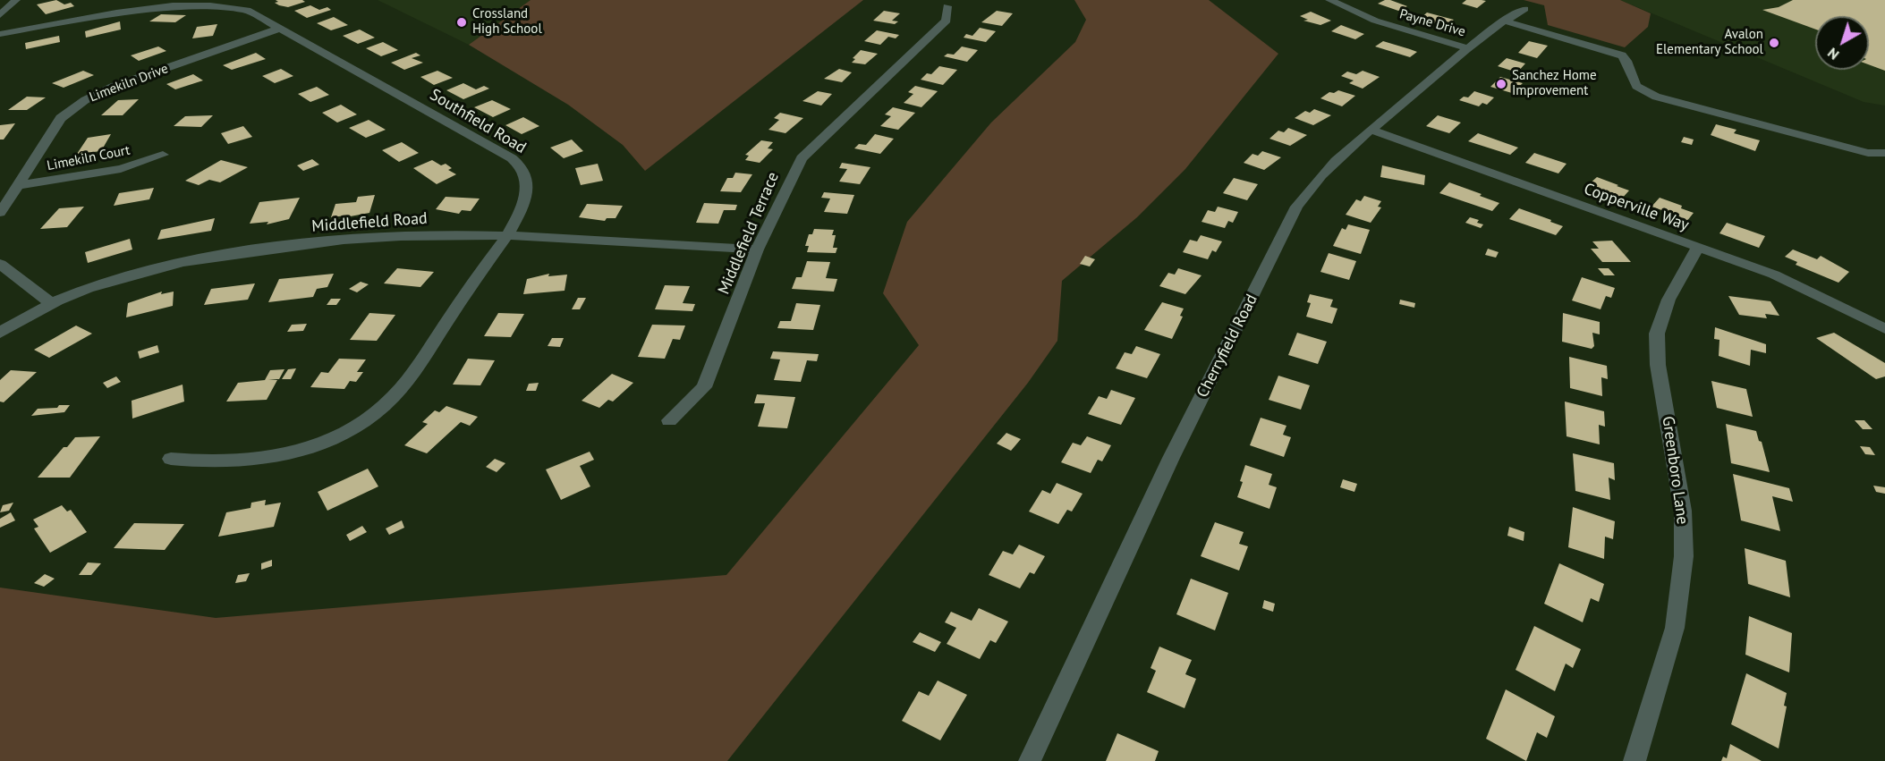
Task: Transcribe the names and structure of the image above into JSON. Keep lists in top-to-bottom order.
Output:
{
  "streets": {
    "street": [
      "Payne Drive",
      "Limekiln Drive",
      "Southfield Road",
      "Limekiln Court",
      "Copperville Way",
      "Middlefield Road",
      "Middlefield Terrace",
      "Cherryfield Road",
      "Greenboro Lane"
    ]
  },
  "crossings": [
    ["Payne Drive", "Cherryfield Road"],
    ["Limekiln Drive", "Southfield Road"],
    ["Limekiln Drive", "Limekiln Court"],
    ["Southfield Road", "Middlefield Road"],
    ["Copperville Way", "Cherryfield Road"],
    ["Copperville Way", "Greenboro Lane"],
    ["Middlefield Road", "Middlefield Terrace"]
  ],
  "places": ["Crossland High School", "Avalon Elementary School", "Sanchez Home Improvement"],
  "north": "bottom left"
}
